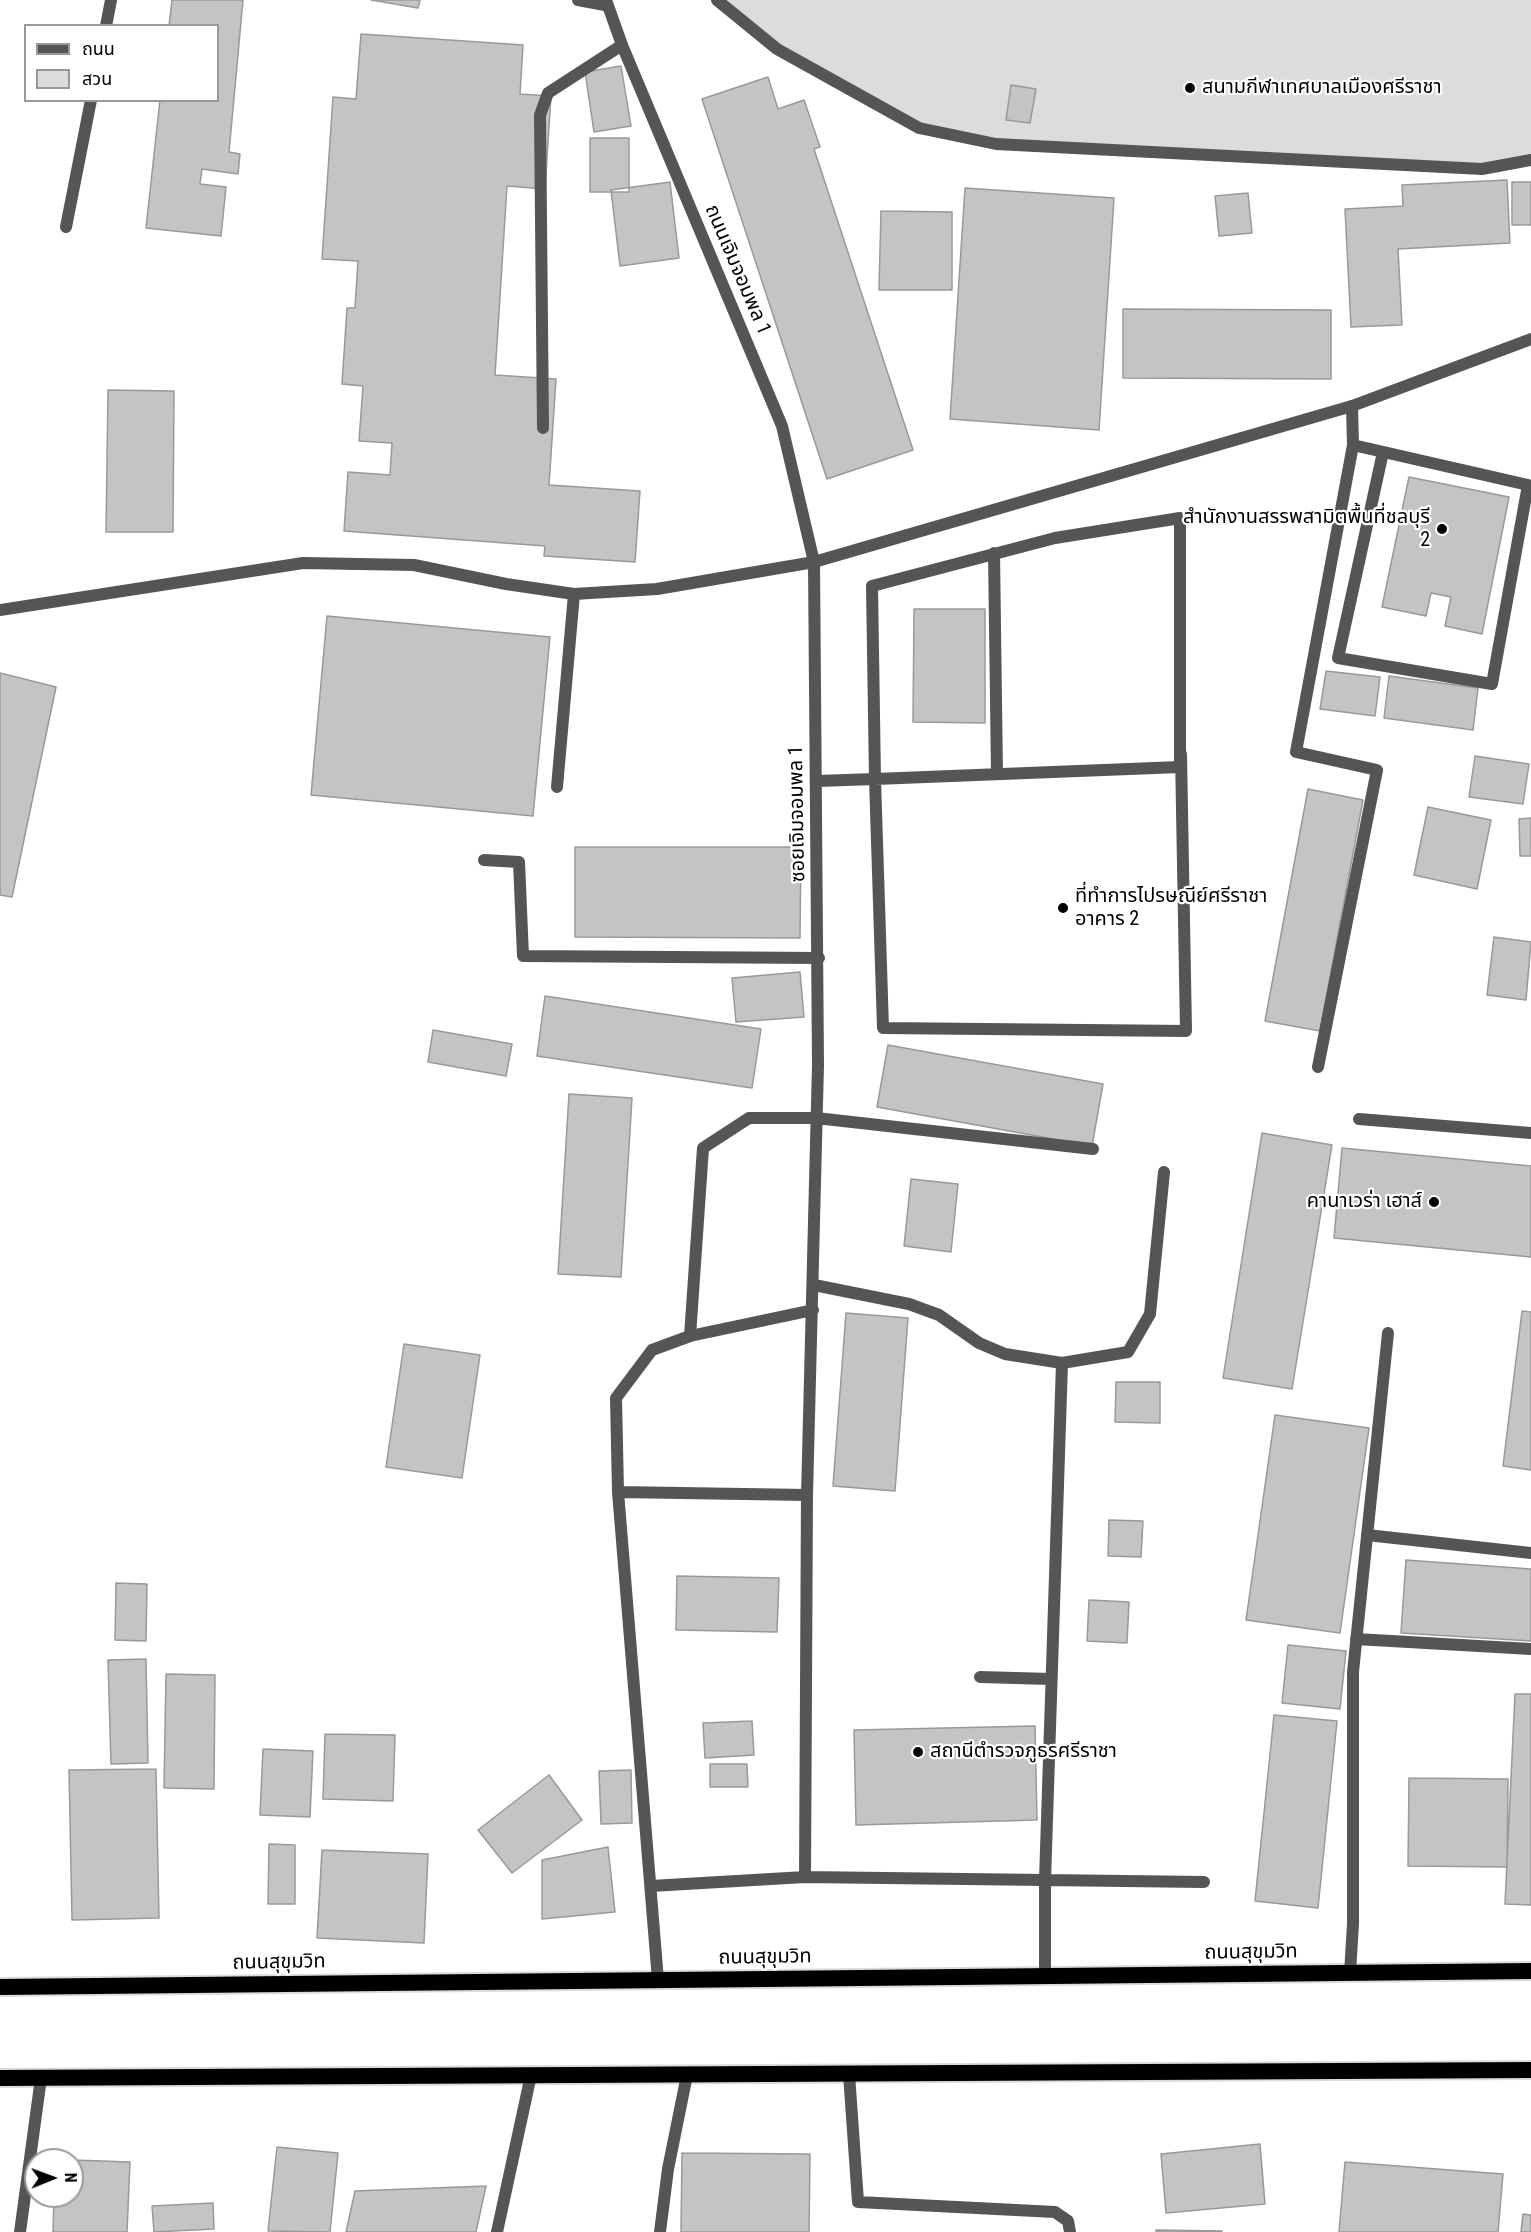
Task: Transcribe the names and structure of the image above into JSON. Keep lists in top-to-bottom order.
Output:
{
  "streets": {
    "highway": ["ถนนสุขุมวิท"],
    "street": ["ถนนเจิมจอมพล 1", "ซอยเจิมจอมพล 1"]
  },
  "crossings": [
    ["ถนนเจิมจอมพล 1", "ซอยเจิมจอมพล 1"]
  ],
  "places": [
    "สนามกีฬาเทศบาลเมืองศรีราชา",
    "สำนักงานสรรพสามิตพื้นที่ชลบุรี 2",
    "ที่ทำการไปรษณีย์ศรีราชา อาคาร 2",
    "คานาเวร่า เฮาส์",
    "สถานีตำรวจภูธรศรีราชา"
  ],
  "legend": ["ถนน", "สวน"],
  "north": "right"
}
